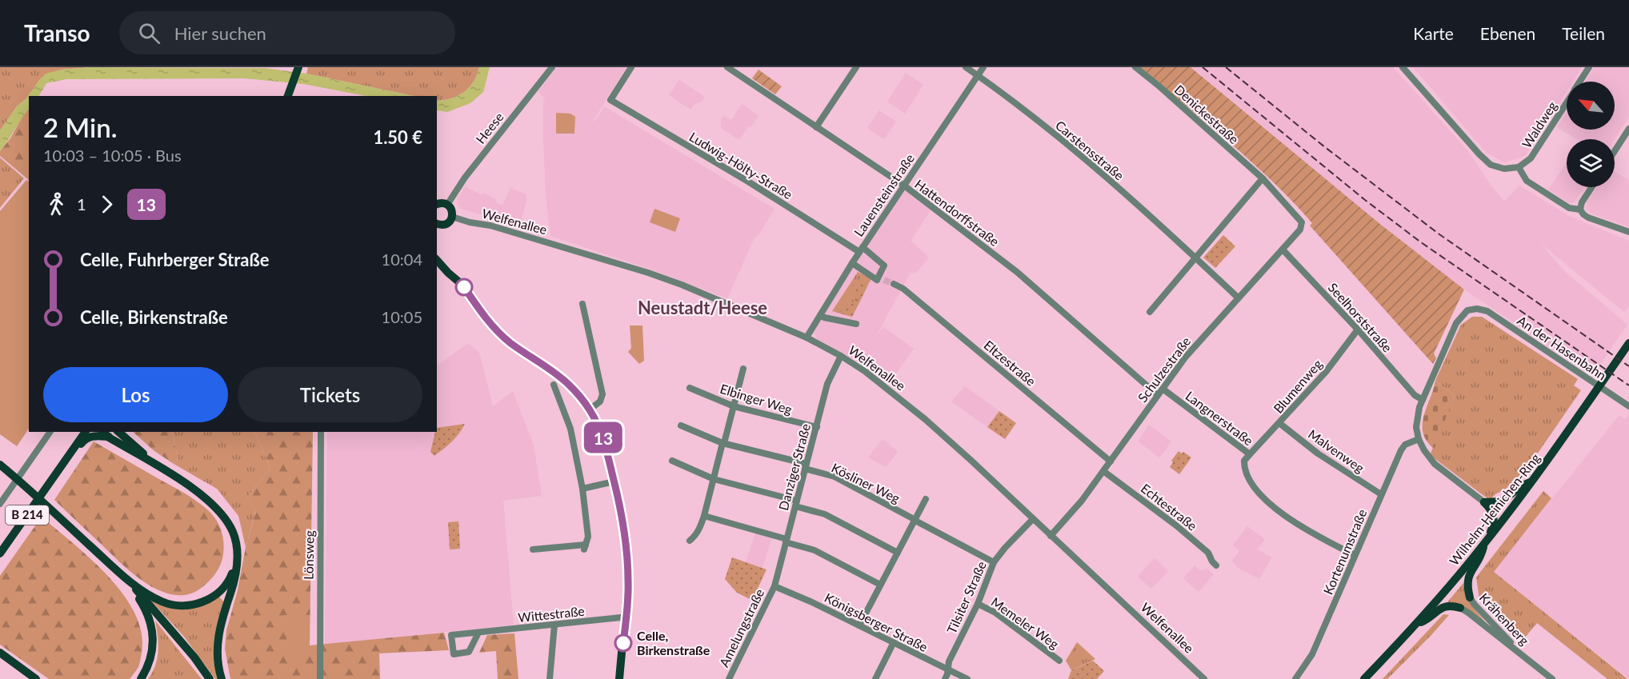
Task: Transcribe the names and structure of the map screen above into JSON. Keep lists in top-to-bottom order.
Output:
{
  "streets": {
    "main road": ["Wilhelm-Heinichen-Ring", "B 214"],
    "street": [
      "Denickestraße",
      "Waldweg",
      "Heese",
      "Carstensstraße",
      "Ludwig-Hölty-Straße",
      "Lauensteinstraße",
      "Hattendorffstraße",
      "Welfenallee",
      "Seelhorststraße",
      "An der Hasenbahn",
      "Eltzestraße",
      "Schulzestraße",
      "Blumenweg",
      "Elbinger Weg",
      "Langnerstraße",
      "Malvenweg",
      "Danziger Straße",
      "Kösliner Weg",
      "Echtestraße",
      "Kortenumstraße",
      "Lönsweg",
      "Tilsiter Straße",
      "Wittestraße",
      "Krähenberg",
      "Königsberger Straße",
      "Memeler Weg",
      "Amelungstraße"
    ]
  },
  "crossings": [
    ["Denickestraße", "Schulzestraße"],
    ["Carstensstraße", "Lauensteinstraße"],
    ["Carstensstraße", "Schulzestraße"],
    ["Ludwig-Hölty-Straße", "Lauensteinstraße"],
    ["Lauensteinstraße", "Hattendorffstraße"],
    ["Lauensteinstraße", "Welfenallee"],
    ["Hattendorffstraße", "Schulzestraße"],
    ["Welfenallee", "Schulzestraße"],
    ["Welfenallee", "Danziger Straße"],
    ["Welfenallee", "Tilsiter Straße"],
    ["Seelhorststraße", "An der Hasenbahn"],
    ["Seelhorststraße", "Schulzestraße"],
    ["Seelhorststraße", "Blumenweg"],
    ["Eltzestraße", "Schulzestraße"],
    ["Schulzestraße", "Langnerstraße"],
    ["Schulzestraße", "Echtestraße"],
    ["Blumenweg", "Langnerstraße"],
    ["Blumenweg", "Malvenweg"],
    ["Elbinger Weg", "Danziger Straße"],
    ["Langnerstraße", "Kortenumstraße"],
    ["Malvenweg", "Kortenumstraße"],
    ["Danziger Straße", "Kösliner Weg"],
    ["Danziger Straße", "Königsberger Straße"],
    ["Danziger Straße", "Amelungstraße"],
    ["Kösliner Weg", "Tilsiter Straße"],
    ["Tilsiter Straße", "Königsberger Straße"],
    ["Tilsiter Straße", "Memeler Weg"],
    ["Königsberger Straße", "Amelungstraße"]
  ],
  "districts": ["Neustadt/Heese"],
  "places": ["Celle, Birkenstraße"],
  "lines": ["bus line 13"],
  "north": "top left",
  "page": {
    "header": "Transo",
    "search": "Hier suchen",
    "nav": ["Karte", "Ebenen", "Teilen"],
    "on_map": "13",
    "heading": ["2 Min.", "10:03 – 10:05 · Bus", "1.50 €"],
    "legs": ["1", "13"],
    "list": [
      {
        "name": "Celle, Fuhrberger Straße",
        "value": "10:04"
      },
      {
        "name": "Celle, Birkenstraße",
        "value": "10:05"
      }
    ],
    "buttons": ["Los", "Tickets"]
  }
}
